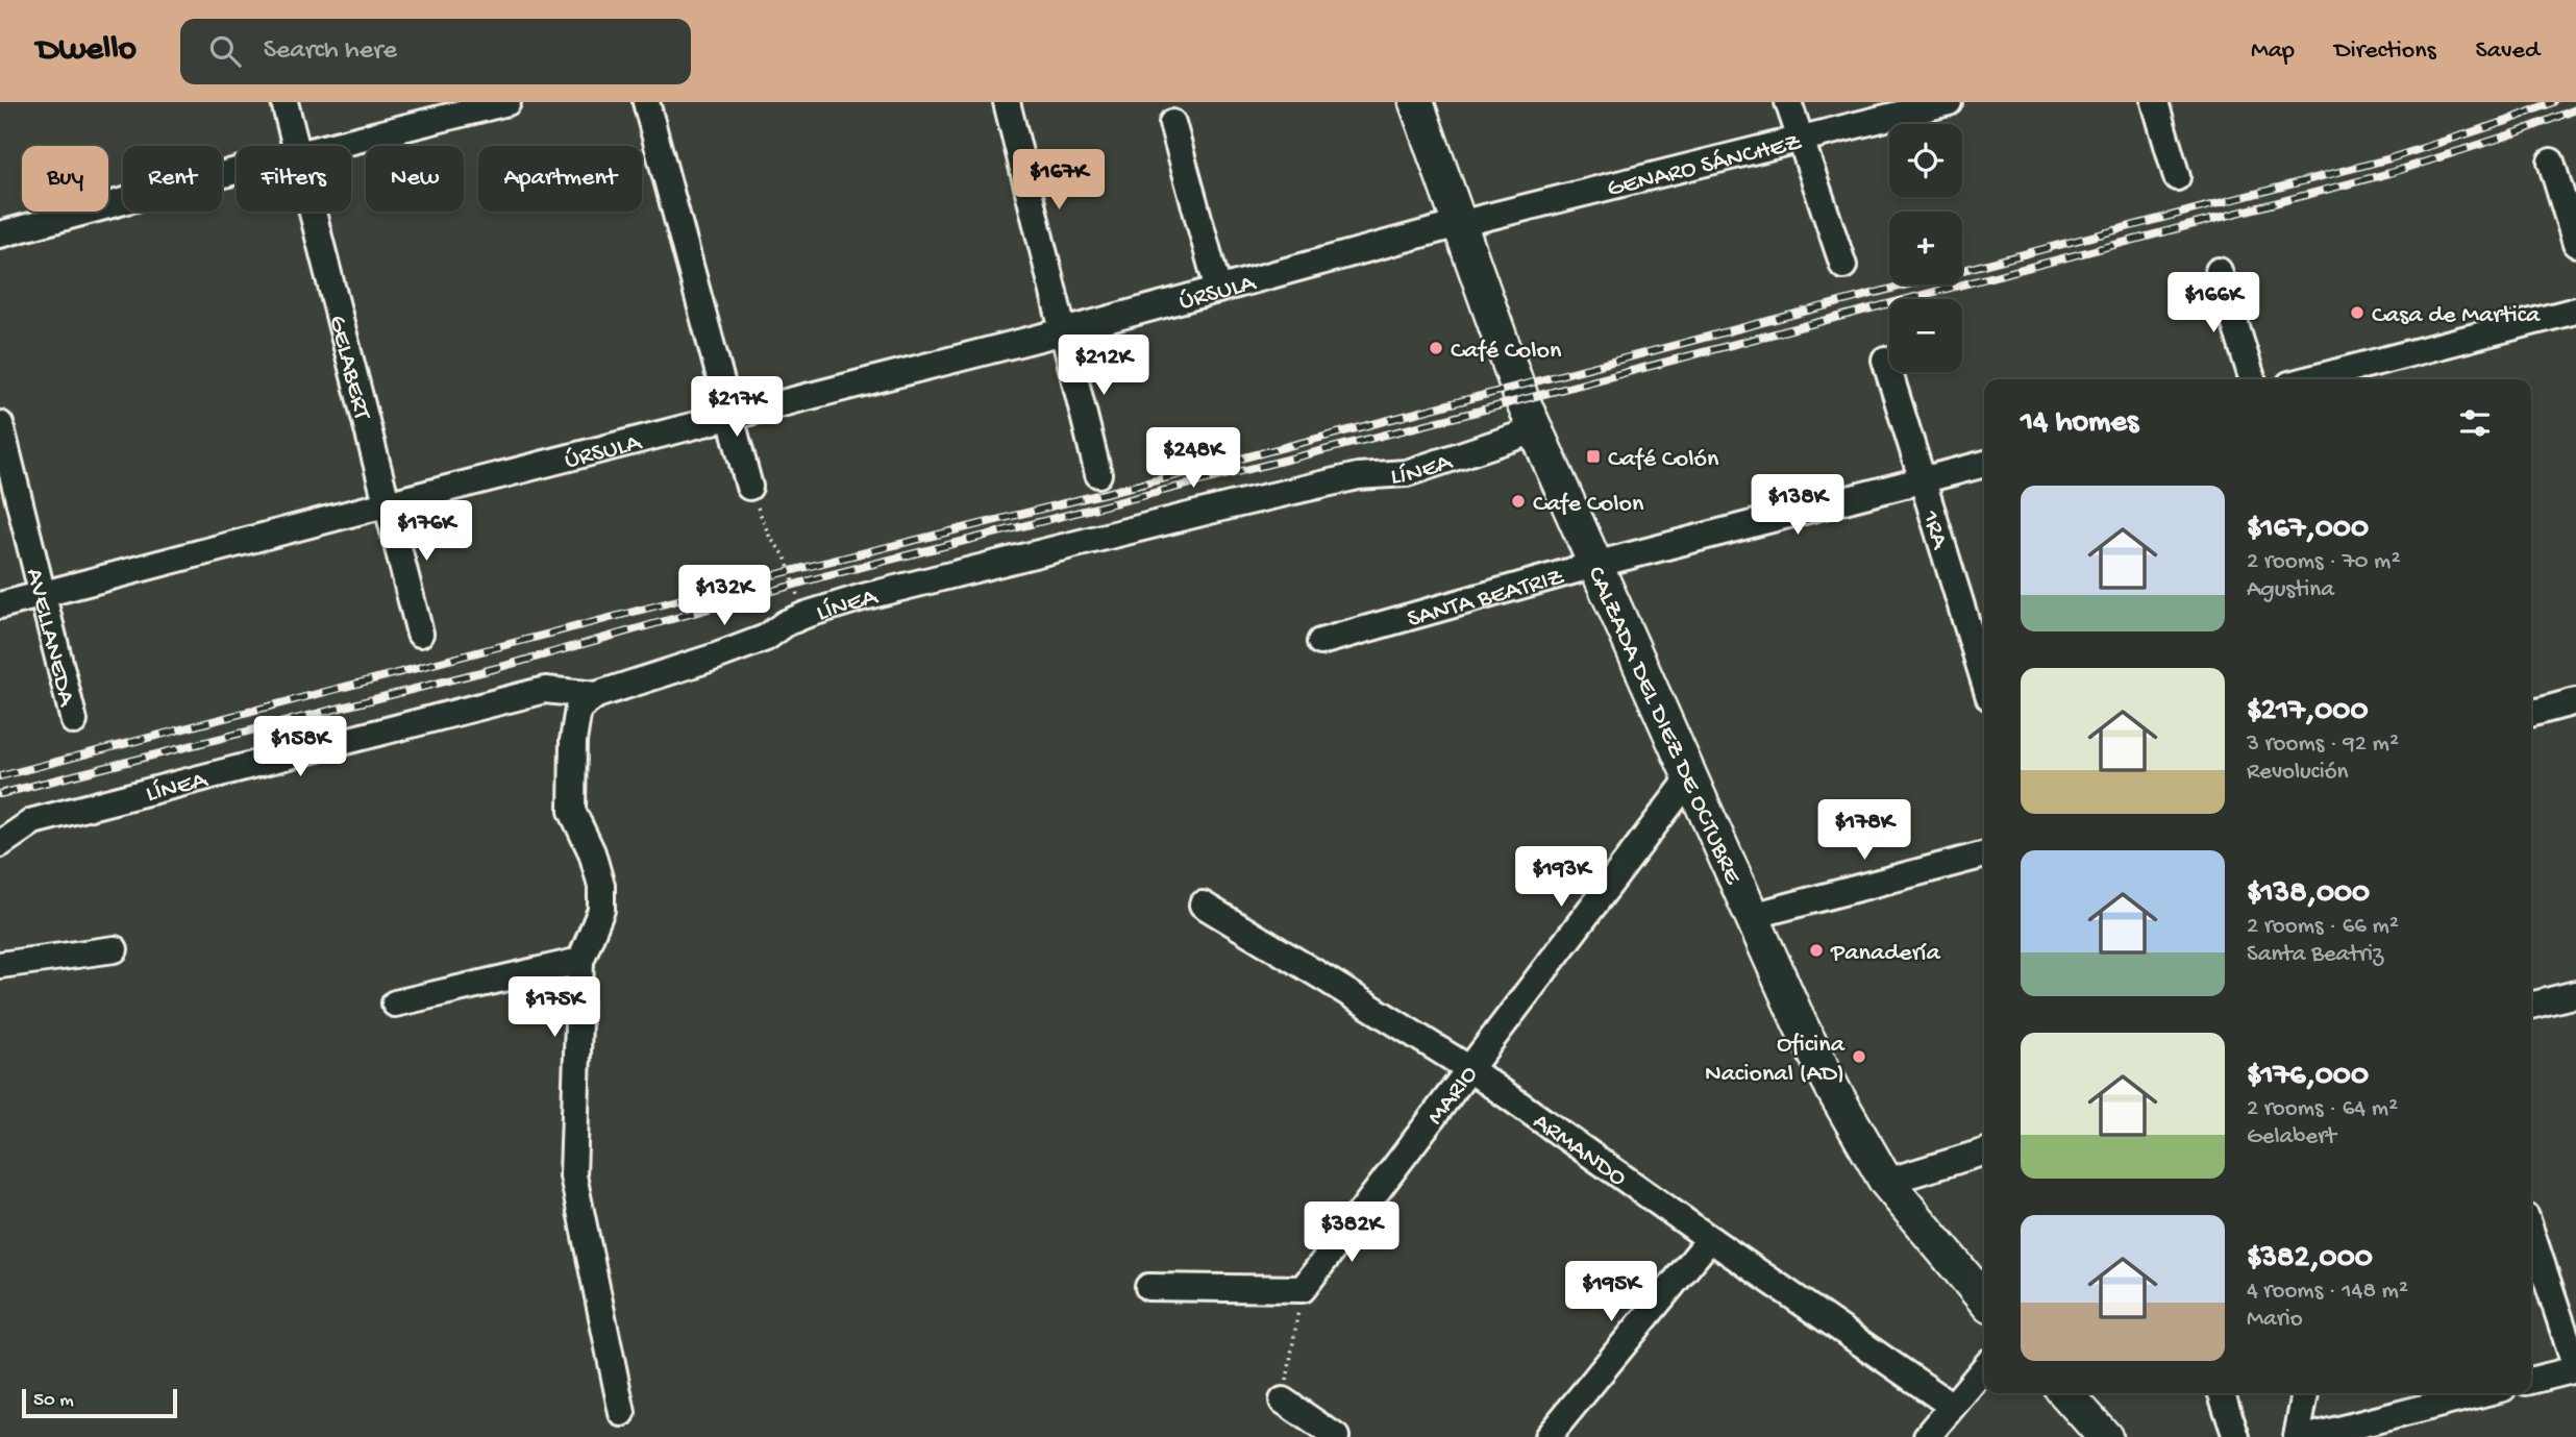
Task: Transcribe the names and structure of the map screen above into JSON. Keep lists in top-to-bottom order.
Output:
{
  "streets": {
    "main road": ["CALZADA DEL DIEZ DE OCTUBRE"],
    "street": [
      "GENARO SÁNCHEZ",
      "ÚRSULA",
      "GELABERT",
      "LÍNEA",
      "1RA",
      "SANTA BEATRIZ",
      "AVELLANEDA",
      "MARIO",
      "ARMANDO"
    ]
  },
  "crossings": [
    ["GENARO SÁNCHEZ", "ÚRSULA"],
    ["GENARO SÁNCHEZ", "CALZADA DEL DIEZ DE OCTUBRE"],
    ["ÚRSULA", "GELABERT"],
    ["ÚRSULA", "AVELLANEDA"],
    ["ÚRSULA", "CALZADA DEL DIEZ DE OCTUBRE"],
    ["LÍNEA", "CALZADA DEL DIEZ DE OCTUBRE"],
    ["1RA", "SANTA BEATRIZ"],
    ["SANTA BEATRIZ", "CALZADA DEL DIEZ DE OCTUBRE"],
    ["CALZADA DEL DIEZ DE OCTUBRE", "MARIO"],
    ["MARIO", "ARMANDO"]
  ],
  "places": {
    "other": [
      "Casa de Martica",
      "Café Colon",
      "Cafe Colon",
      "Panadería",
      "Oficina Nacional (AD)"
    ],
    "transit": ["Café Colón"]
  },
  "scale_bar": "50 m",
  "page": {
    "header": "Dwello",
    "search": "Search here",
    "nav": ["Map", "Directions", "Saved"],
    "map_buttons": ["+", "−"],
    "chip": [
      "Buy",
      "Rent",
      "Filters",
      "New",
      "Apartment"
    ],
    "price": [
      "$167K",
      "$166K",
      "$212K",
      "$217K",
      "$248K",
      "$138K",
      "$176K",
      "$132K",
      "$158K",
      "$178K",
      "$193K",
      "$175K",
      "$382K",
      "$195K"
    ],
    "heading": "14 homes",
    "list": [
      {
        "name": "$167,000",
        "note": "2 rooms · 70 m² · Agustina"
      },
      {
        "name": "$217,000",
        "note": "3 rooms · 92 m² · Revolución"
      },
      {
        "name": "$138,000",
        "note": "2 rooms · 66 m² · Santa Beatriz"
      },
      {
        "name": "$176,000",
        "note": "2 rooms · 64 m² · Gelabert"
      },
      {
        "name": "$382,000",
        "note": "4 rooms · 148 m² · Mario"
      }
    ],
    "scale": "50 m"
  }
}
